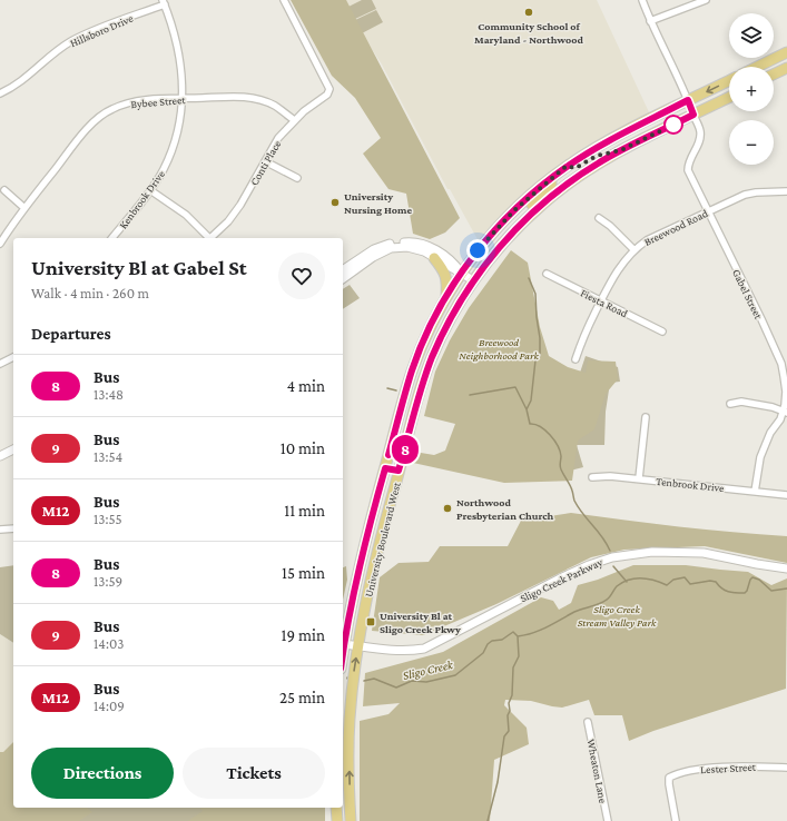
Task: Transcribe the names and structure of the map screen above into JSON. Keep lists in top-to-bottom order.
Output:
{
  "streets": {
    "main road": ["University Boulevard West"],
    "street": [
      "Hillsboro Drive",
      "Bybee Street",
      "Conti Place",
      "Kenbrook Drive",
      "Breewood Road",
      "Gabel Street",
      "Fiesta Road",
      "Tenbrook Drive",
      "Sligo Creek Parkway",
      "Lester Street",
      "Wheaton Lane"
    ]
  },
  "crossings": [
    ["Hillsboro Drive", "Kenbrook Drive"],
    ["Bybee Street", "Conti Place"],
    ["Bybee Street", "Kenbrook Drive"],
    ["Breewood Road", "Gabel Street"],
    ["Breewood Road", "Fiesta Road"],
    ["Gabel Street", "Tenbrook Drive"],
    ["Gabel Street", "University Boulevard West"],
    ["University Boulevard West", "Sligo Creek Parkway"]
  ],
  "water": ["Sligo Creek"],
  "parks": ["Breewood Neighborhood Park", "Sligo Creek Stream Valley Park"],
  "places": {
    "other": ["Community School of Maryland - Northwood", "University Nursing Home", "Northwood Presbyterian Church"],
    "transit": ["University Bl at Sligo Creek Pkwy"]
  },
  "lines": ["bus line 8"],
  "page": {
    "on_map": "8",
    "map_buttons": ["+", "−"],
    "heading": [
      ["University Bl at Gabel St", "Walk · 4 min · 260 m"],
      "Departures"
    ],
    "list": [
      {
        "mark": "8",
        "name": "Bus",
        "note": "13:48",
        "value": "4 min"
      },
      {
        "mark": "9",
        "name": "Bus",
        "note": "13:54",
        "value": "10 min"
      },
      {
        "mark": "M12",
        "name": "Bus",
        "note": "13:55",
        "value": "11 min"
      },
      {
        "mark": "8",
        "name": "Bus",
        "note": "13:59",
        "value": "15 min"
      },
      {
        "mark": "9",
        "name": "Bus",
        "note": "14:03",
        "value": "19 min"
      },
      {
        "mark": "M12",
        "name": "Bus",
        "note": "14:09",
        "value": "25 min"
      }
    ],
    "buttons": ["Directions", "Tickets"]
  }
}
